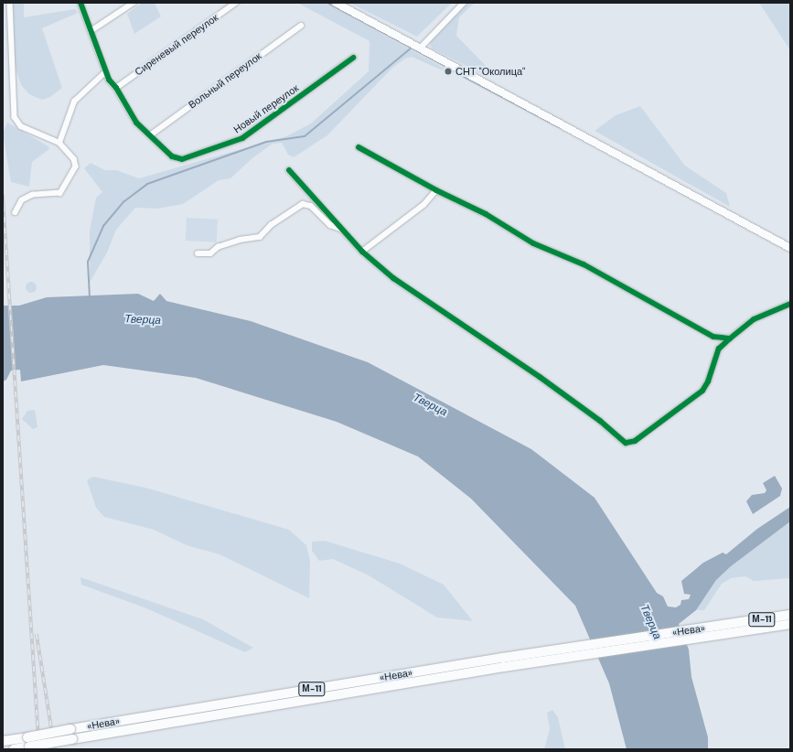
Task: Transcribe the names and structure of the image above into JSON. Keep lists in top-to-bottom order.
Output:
{
  "streets": {
    "highway": ["М-11", "«Нева»"],
    "street": ["Сиреневый переулок", "Вольный переулок", "Новый переулок"]
  },
  "crossings": [
    ["Вольный переулок", "Новый переулок"]
  ],
  "water": ["Тверца"],
  "places": ["СНТ \"Околица\""]
}
